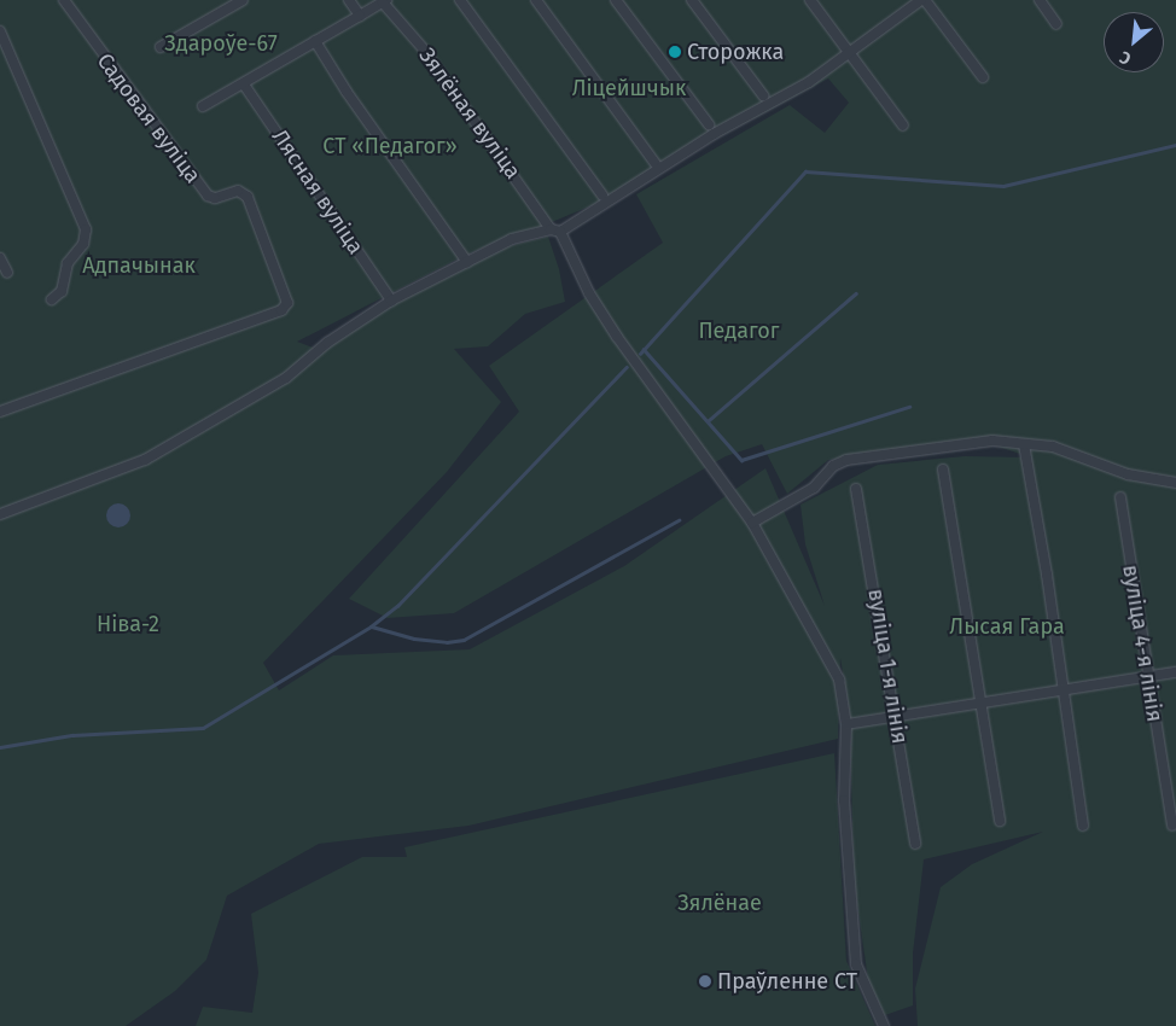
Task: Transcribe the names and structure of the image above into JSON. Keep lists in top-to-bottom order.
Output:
{
  "streets": {
    "street": [
      "Зялёная вуліца",
      "Садовая вуліца",
      "Лясная вуліца",
      "вуліца 4-я лінія",
      "вуліца 1-я лінія"
    ]
  },
  "parks": [
    "Здароўе-67",
    "Ліцейшчык",
    "СТ «Педагог»",
    "Адпачынак",
    "Педагог",
    "Ніва-2",
    "Лысая Гара",
    "Зялёнае"
  ],
  "places": ["Сторожка", "Праўленне СТ"],
  "north": "bottom left"
}
